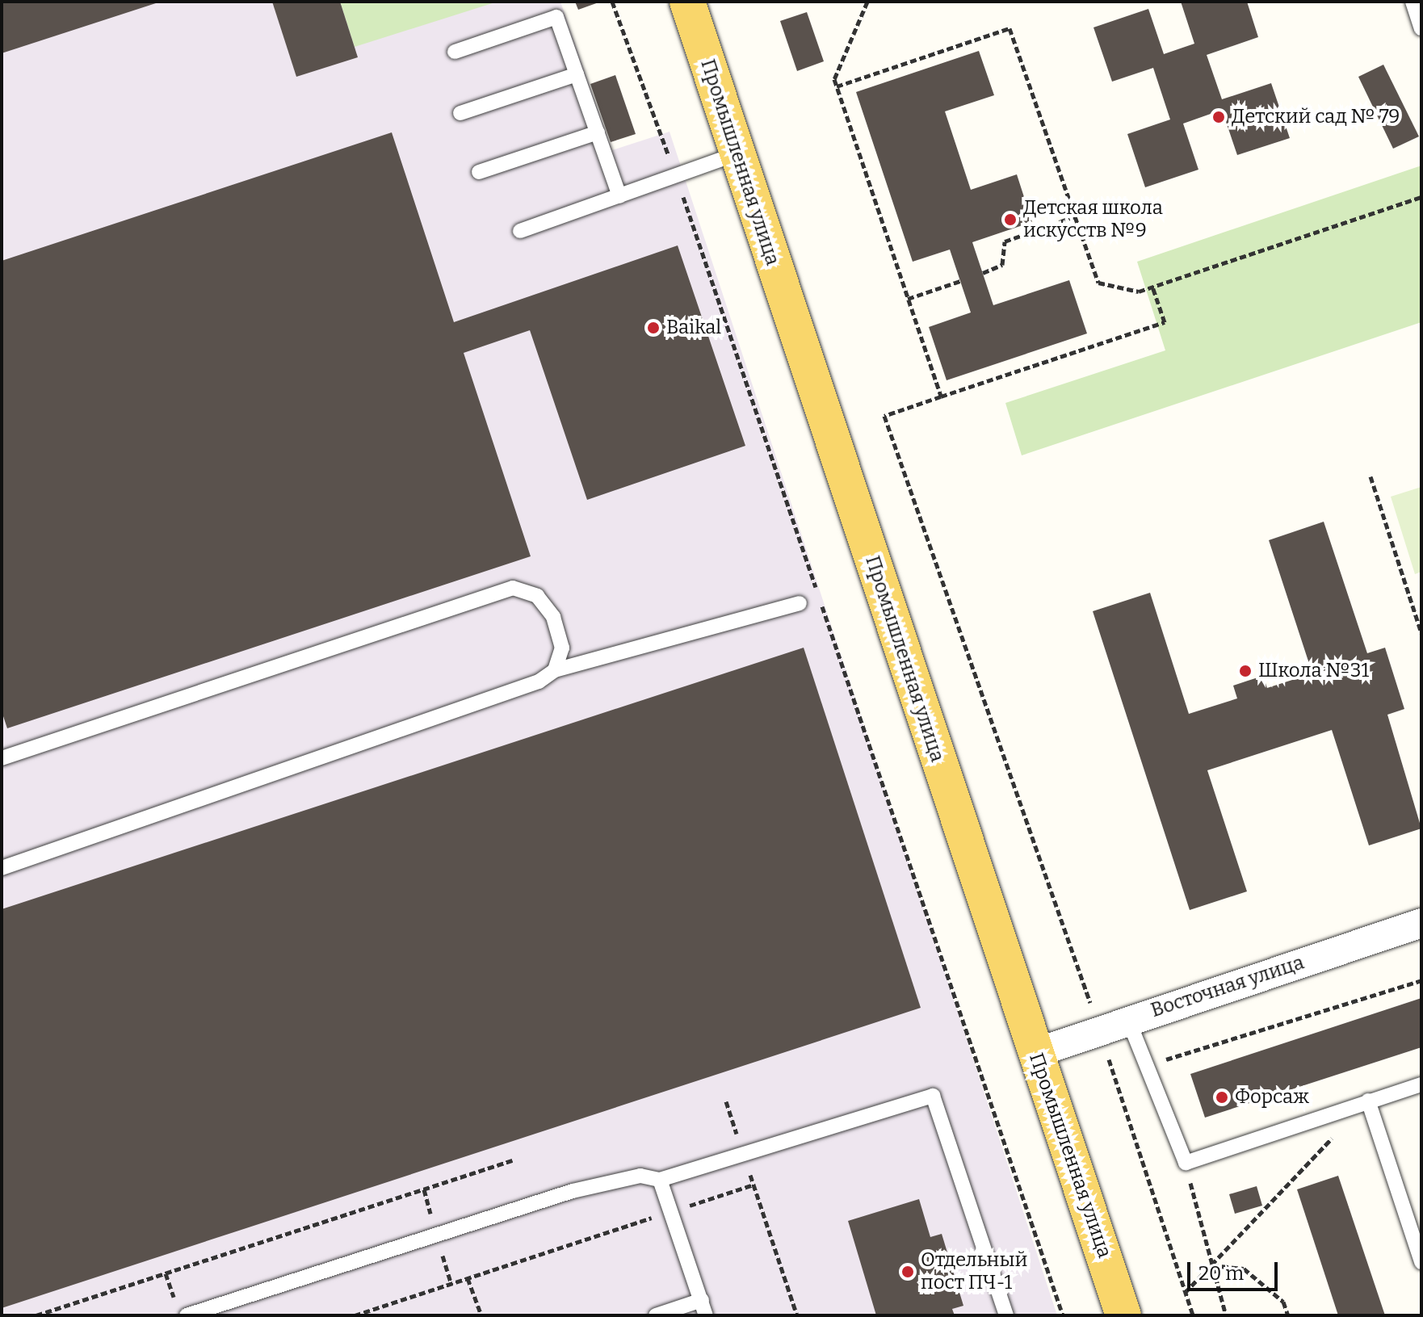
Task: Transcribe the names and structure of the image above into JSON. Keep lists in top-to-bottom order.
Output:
{
  "streets": {
    "main road": ["Промышленная улица"],
    "street": ["Восточная улица"]
  },
  "crossings": [
    ["Промышленная улица", "Восточная улица"]
  ],
  "places": [
    "Детский сад № 79",
    "Детская школа искусств №9",
    "Baikal",
    "Школа №31",
    "Форсаж",
    "Отдельный пост ПЧ-1"
  ],
  "scale_bar": "20 m"
}
